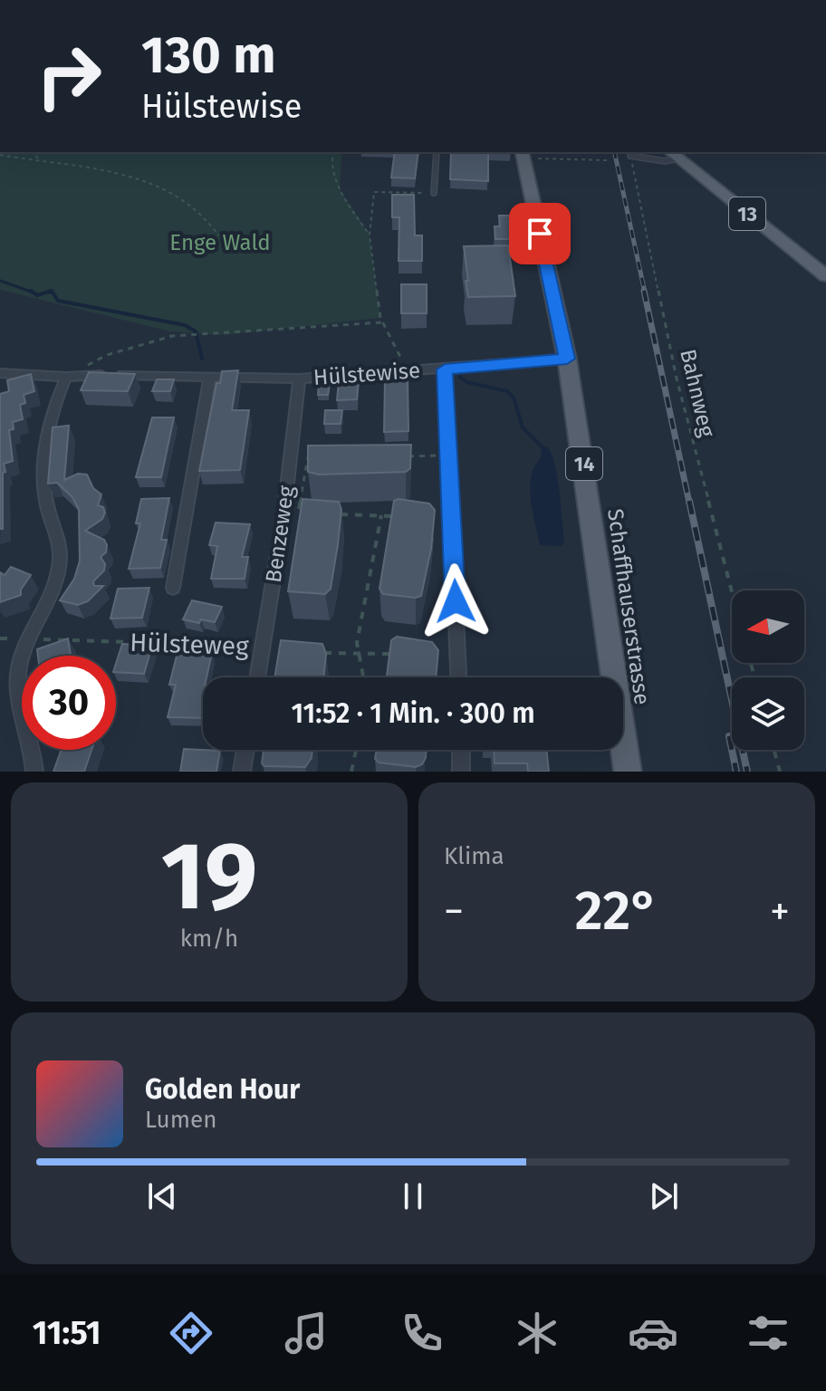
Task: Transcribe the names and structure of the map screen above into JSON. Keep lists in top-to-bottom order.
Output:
{
  "streets": {
    "main road": ["13", "14", "Schaffhauserstrasse"],
    "street": ["Hülstewise", "Benzeweg"],
    "path": ["Bahnweg", "Hülsteweg"]
  },
  "crossings": [
    ["Hülstewise", "Benzeweg"],
    ["Hülstewise", "Schaffhauserstrasse"],
    ["Benzeweg", "Hülsteweg"]
  ],
  "parks": ["Enge Wald"],
  "north": "left",
  "page": {
    "turn": ["130 m", "Hülstewise"],
    "limit": "30",
    "trip": "11:52 · 1 Min. · 300 m",
    "tile": [
      ["19", "km/h"],
      "Klima"
    ],
    "heat": ["−", "22°", "+"],
    "song": ["Golden Hour", "Lumen"],
    "tabs": "11:51"
  }
}
